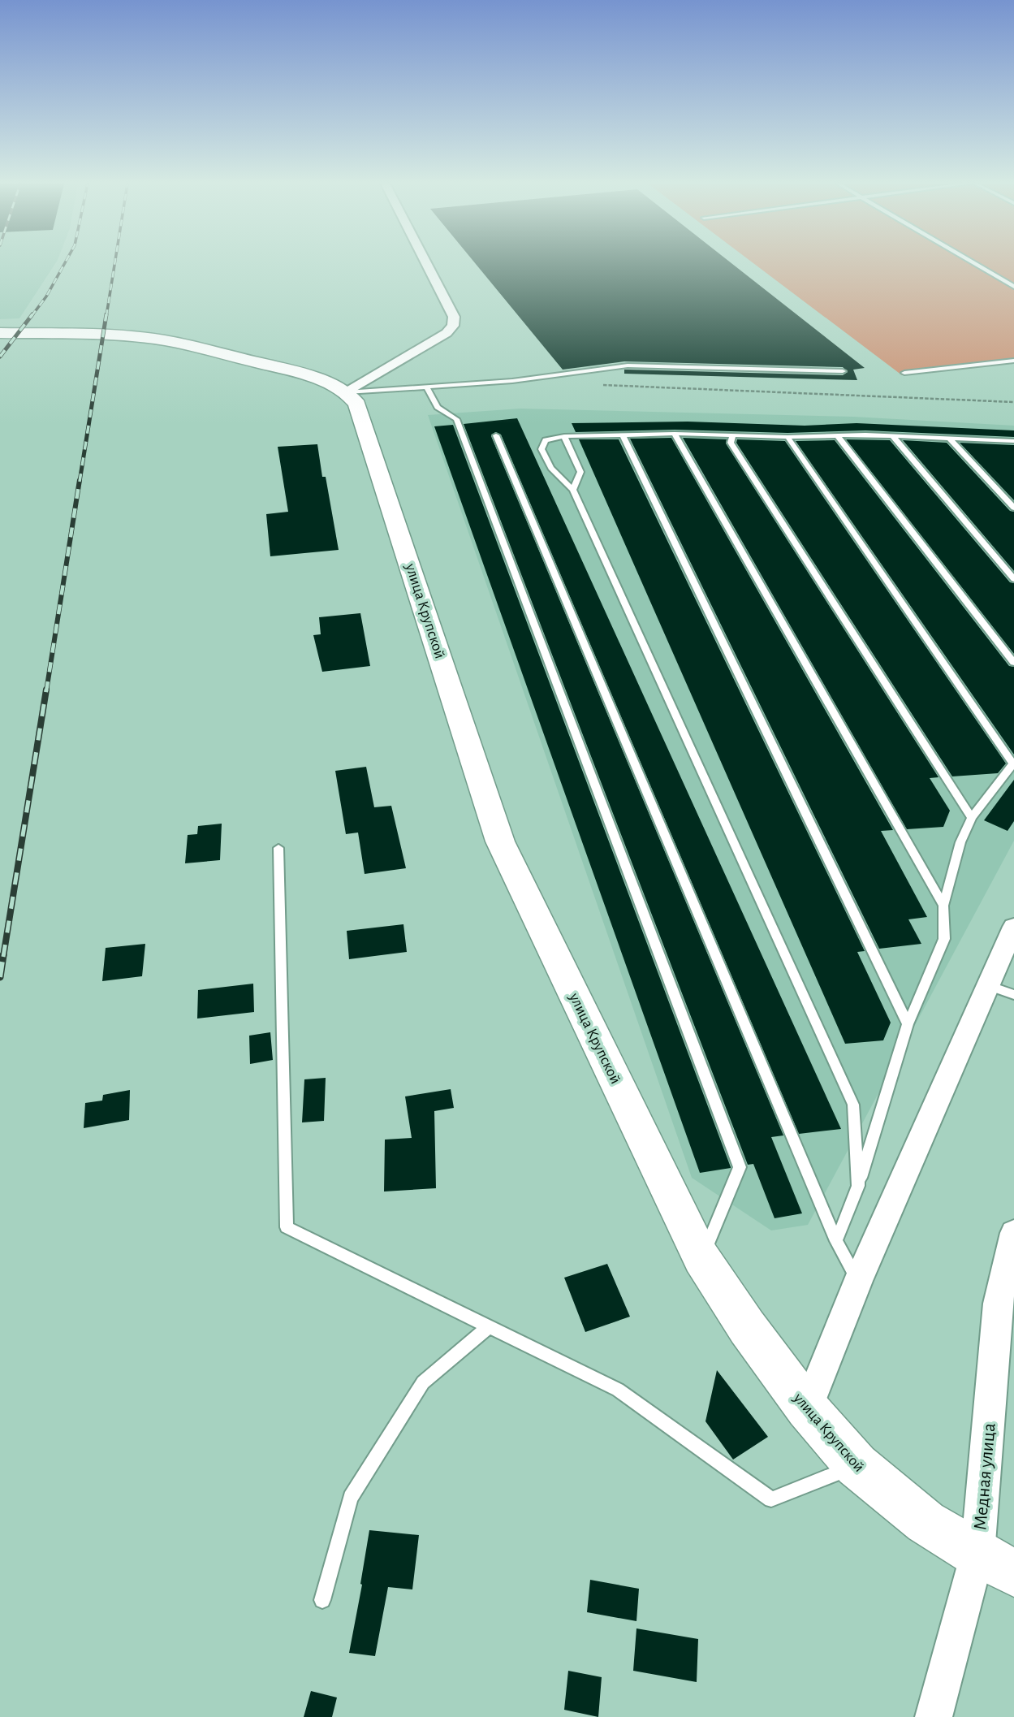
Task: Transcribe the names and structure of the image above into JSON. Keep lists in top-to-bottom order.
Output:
{
  "streets": {
    "main road": ["улица Крупской"],
    "street": ["Медная улица"]
  },
  "crossings": [
    ["улица Крупской", "Медная улица"]
  ]
}
